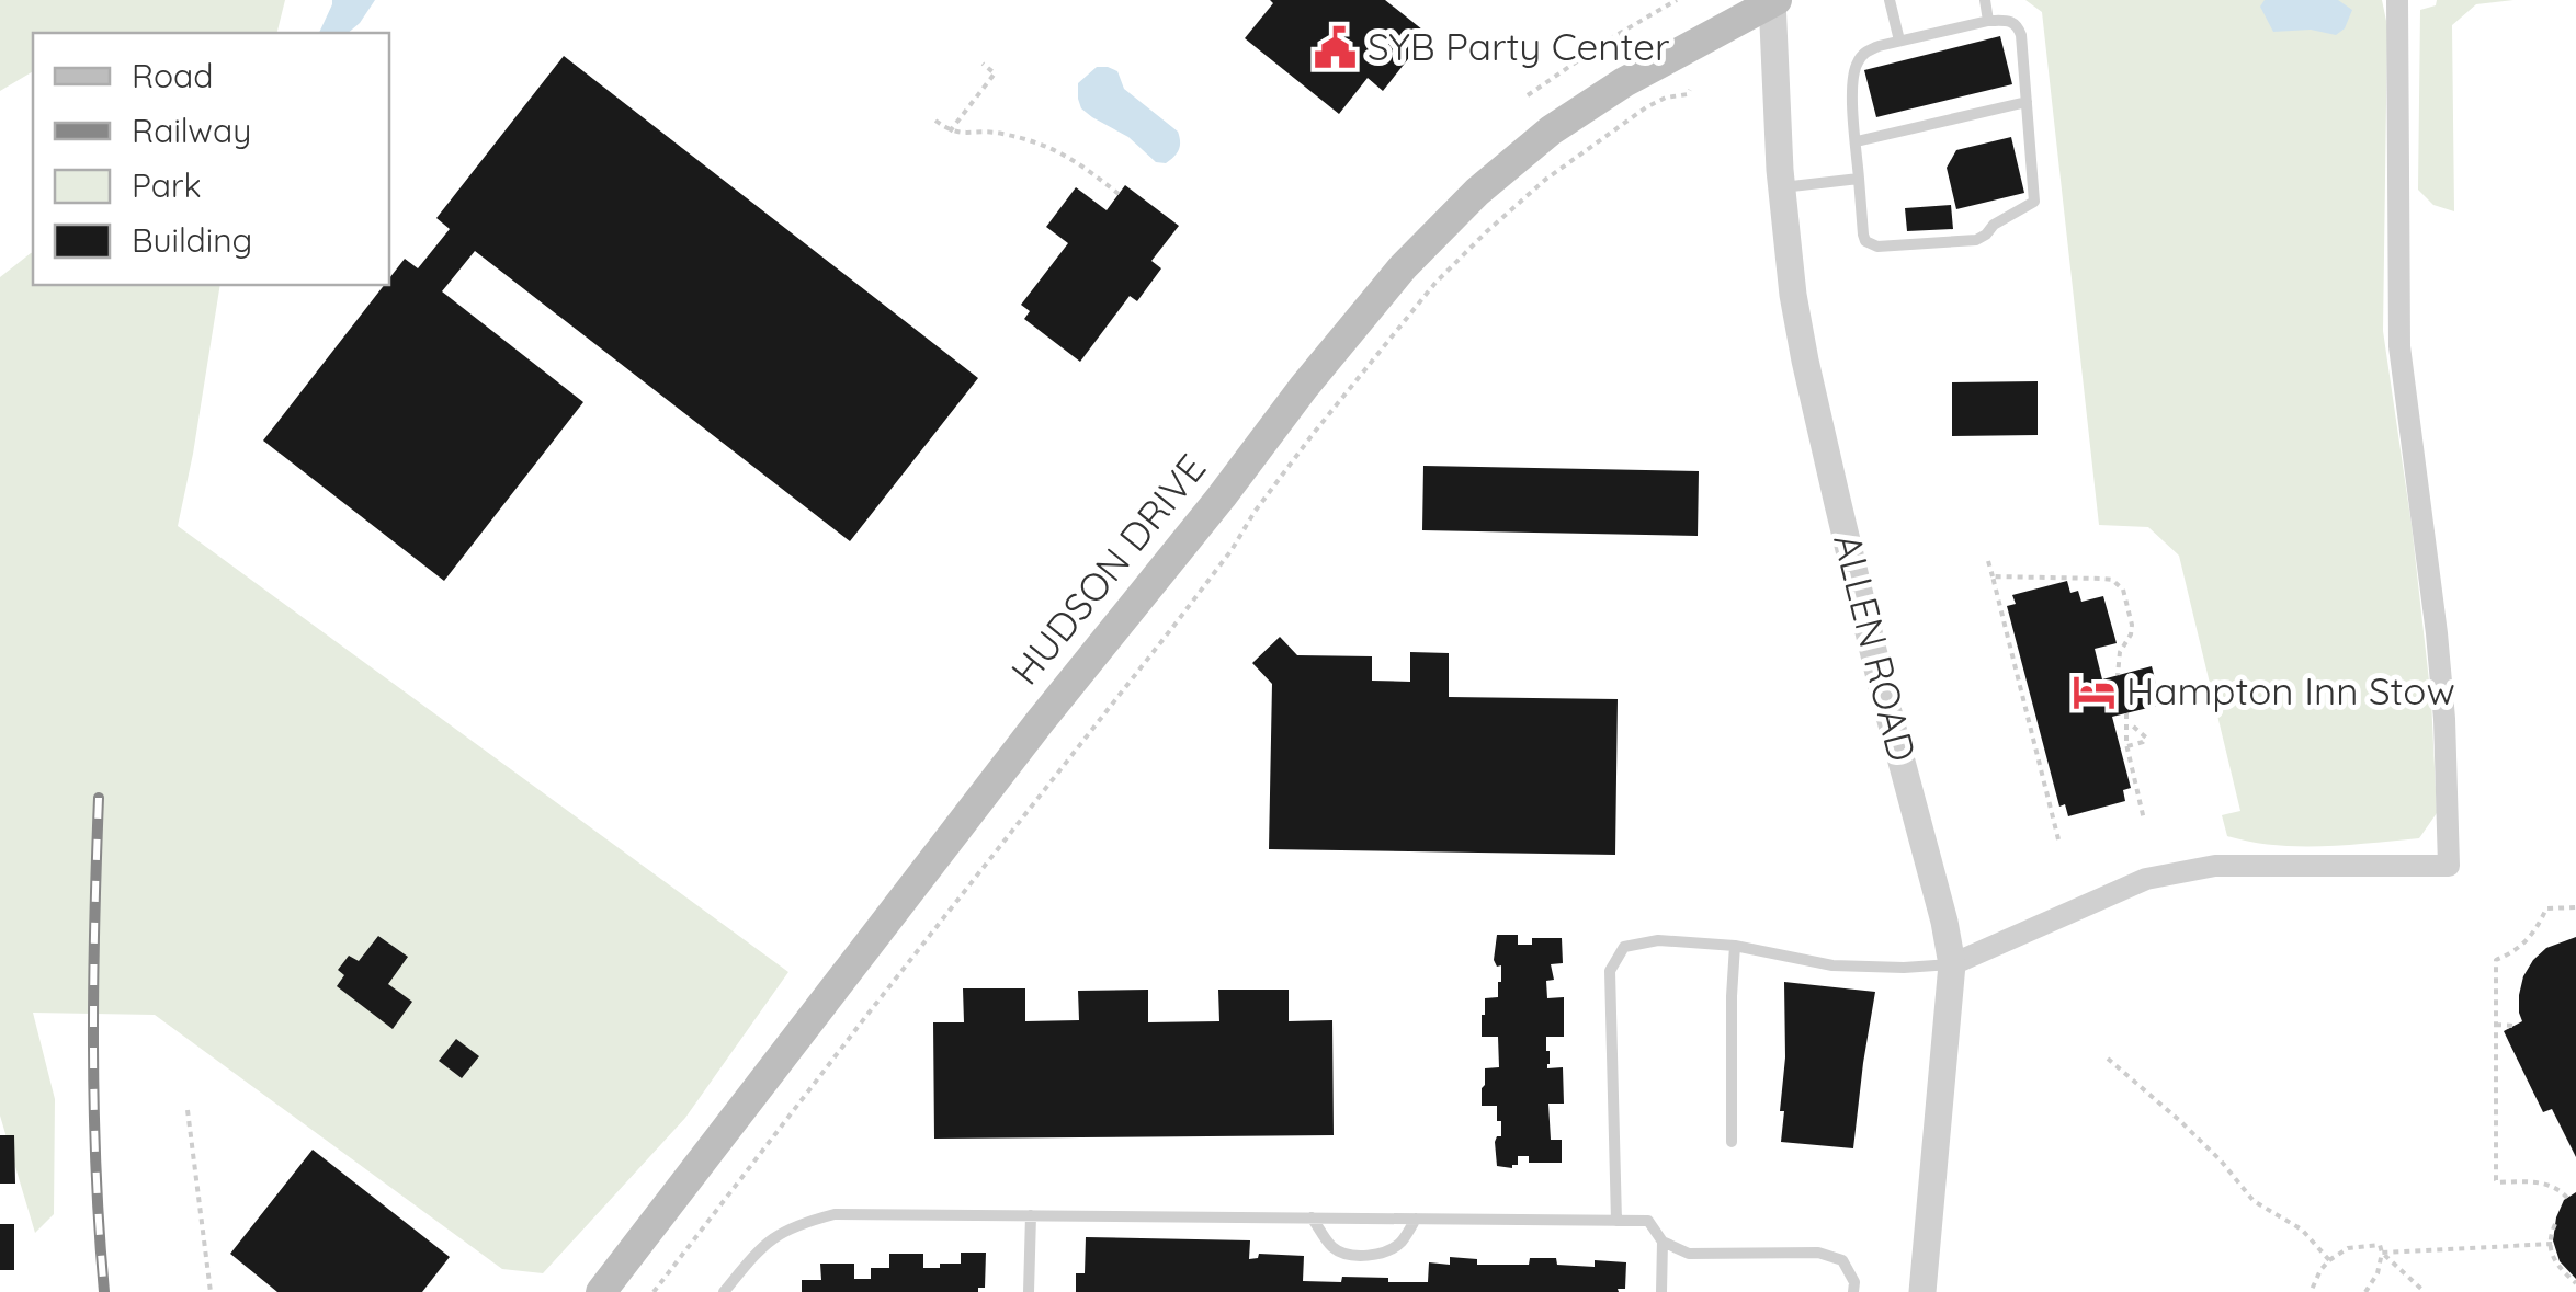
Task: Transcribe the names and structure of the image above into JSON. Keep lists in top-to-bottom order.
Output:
{
  "streets": {
    "main road": ["HUDSON DRIVE"],
    "street": ["ALLEN ROAD"]
  },
  "crossings": [
    ["HUDSON DRIVE", "ALLEN ROAD"]
  ],
  "places": {
    "public building": ["SYB Party Center"],
    "hotel": ["Hampton Inn Stow"]
  },
  "legend": [
    "Road",
    "Railway",
    "Park",
    "Building"
  ]
}
